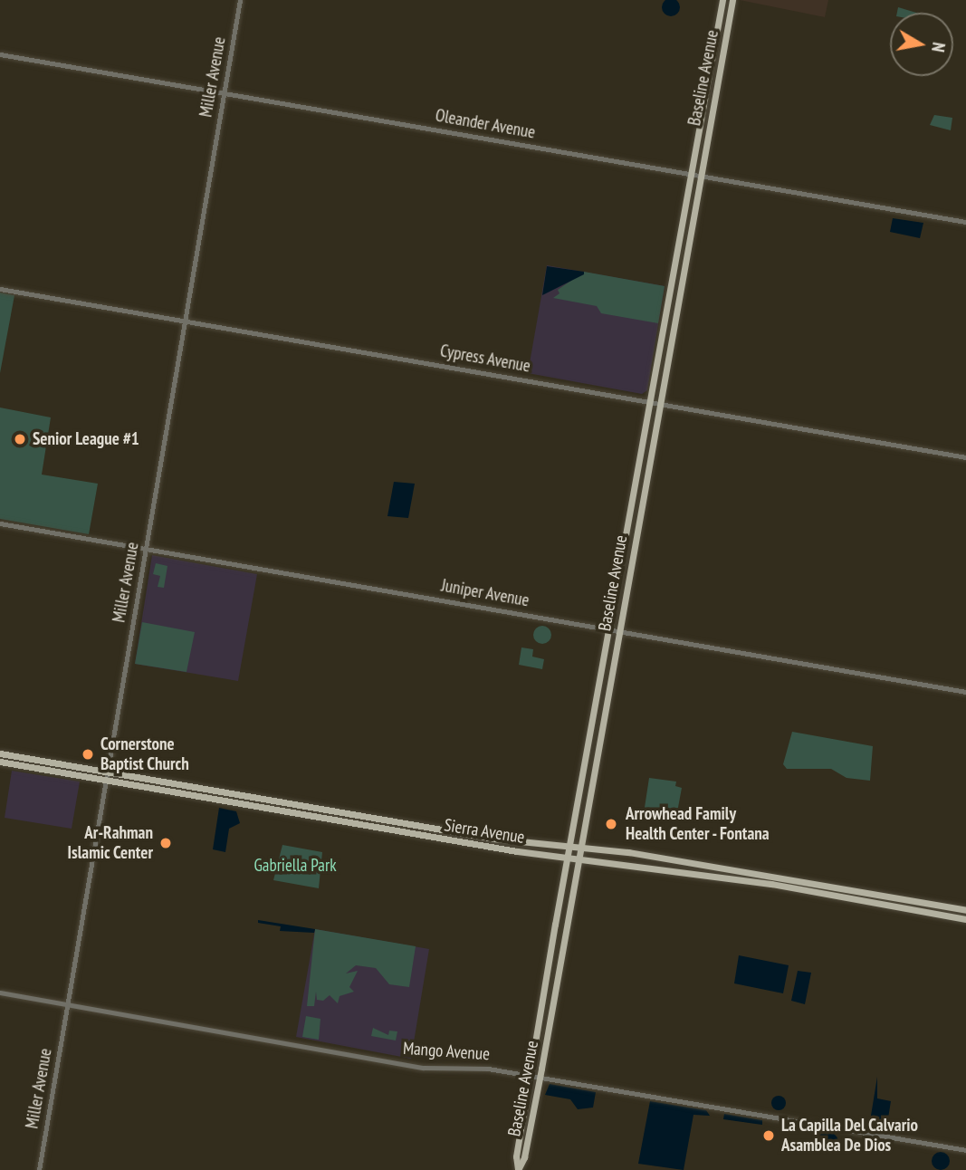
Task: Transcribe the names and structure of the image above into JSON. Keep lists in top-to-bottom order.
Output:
{
  "streets": {
    "main road": ["Baseline Avenue", "Sierra Avenue"],
    "street": [
      "Miller Avenue",
      "Oleander Avenue",
      "Cypress Avenue",
      "Juniper Avenue",
      "Mango Avenue"
    ]
  },
  "crossings": [
    ["Miller Avenue", "Oleander Avenue"],
    ["Miller Avenue", "Cypress Avenue"],
    ["Miller Avenue", "Juniper Avenue"],
    ["Miller Avenue", "Sierra Avenue"],
    ["Miller Avenue", "Mango Avenue"],
    ["Baseline Avenue", "Oleander Avenue"],
    ["Baseline Avenue", "Cypress Avenue"],
    ["Baseline Avenue", "Juniper Avenue"],
    ["Baseline Avenue", "Sierra Avenue"],
    ["Baseline Avenue", "Mango Avenue"]
  ],
  "parks": ["Gabriella Park"],
  "places": [
    "Senior League #1",
    "Cornerstone Baptist Church",
    "Arrowhead Family Health Center - Fontana",
    "Ar-Rahman Islamic Center",
    "La Capilla Del Calvario Asamblea De Dios"
  ],
  "north": "right"
}
